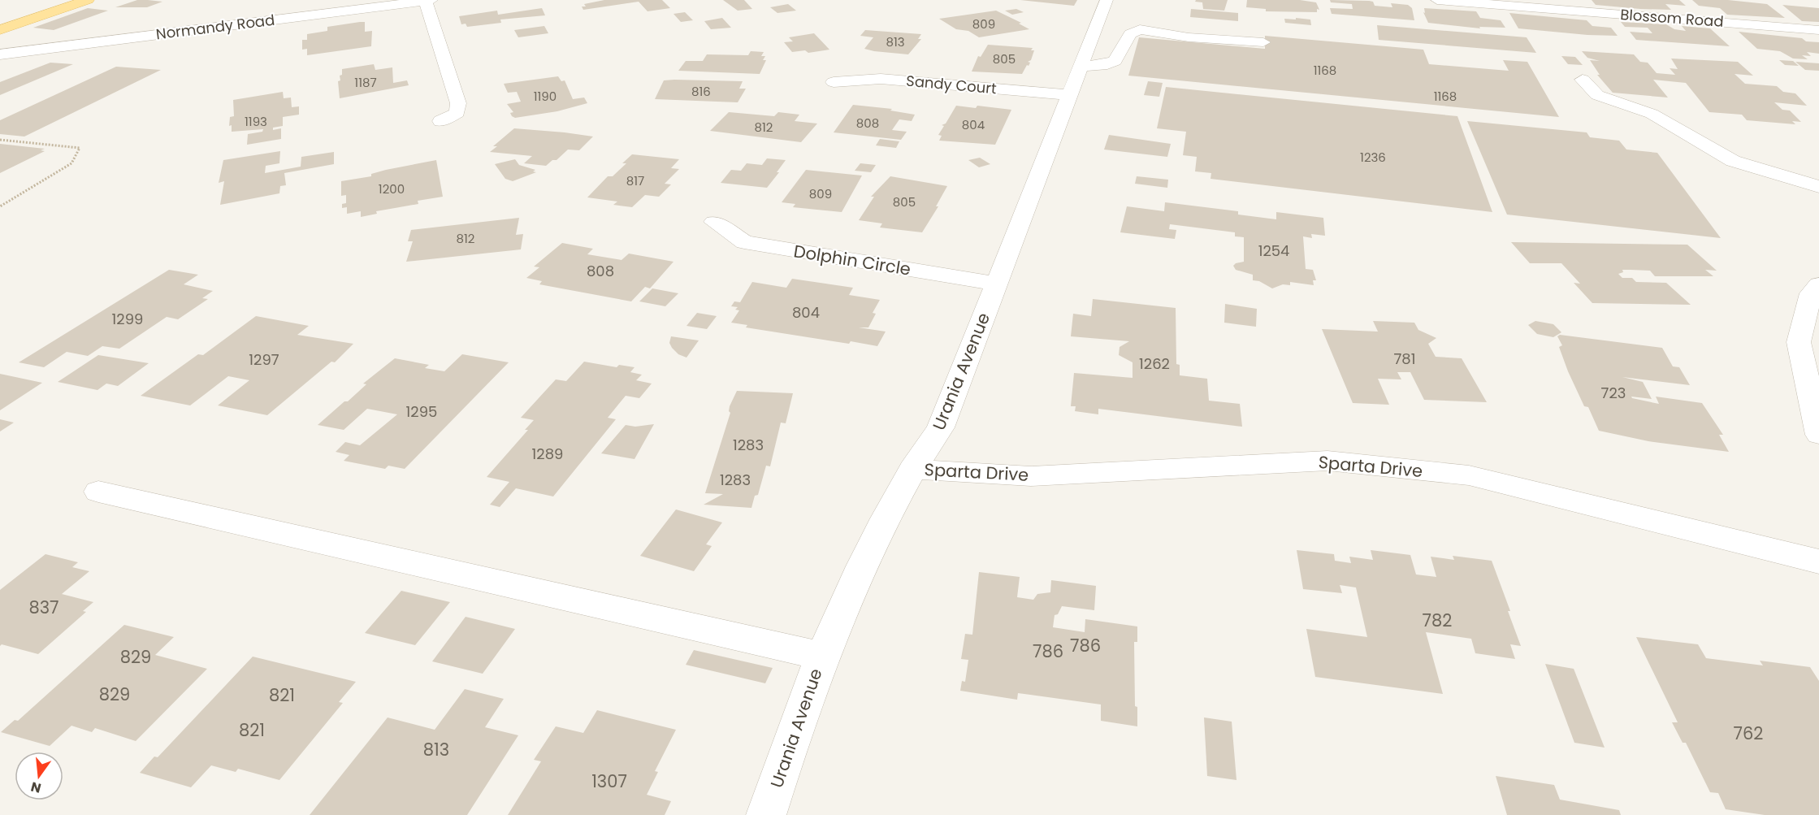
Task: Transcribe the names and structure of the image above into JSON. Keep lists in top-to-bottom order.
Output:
{
  "streets": {
    "street": [
      "Blossom Road",
      "Normandy Road",
      "Sandy Court",
      "Dolphin Circle",
      "Urania Avenue",
      "Sparta Drive"
    ]
  },
  "crossings": [
    ["Sandy Court", "Urania Avenue"],
    ["Dolphin Circle", "Urania Avenue"],
    ["Urania Avenue", "Sparta Drive"]
  ],
  "house_numbers": [
    "809",
    "813",
    "805",
    "1168",
    "1187",
    "816",
    "1190",
    "1168",
    "1193",
    "808",
    "804",
    "812",
    "1236",
    "817",
    "1200",
    "809",
    "805",
    "812",
    "1254",
    "808",
    "804",
    "1299",
    "781",
    "1297",
    "1262",
    "723",
    "1295",
    "1283",
    "1289",
    "1283",
    "837",
    "782",
    "786",
    "786",
    "829",
    "829",
    "821",
    "821",
    "762",
    "813",
    "1307"
  ],
  "north": "bottom"
}
